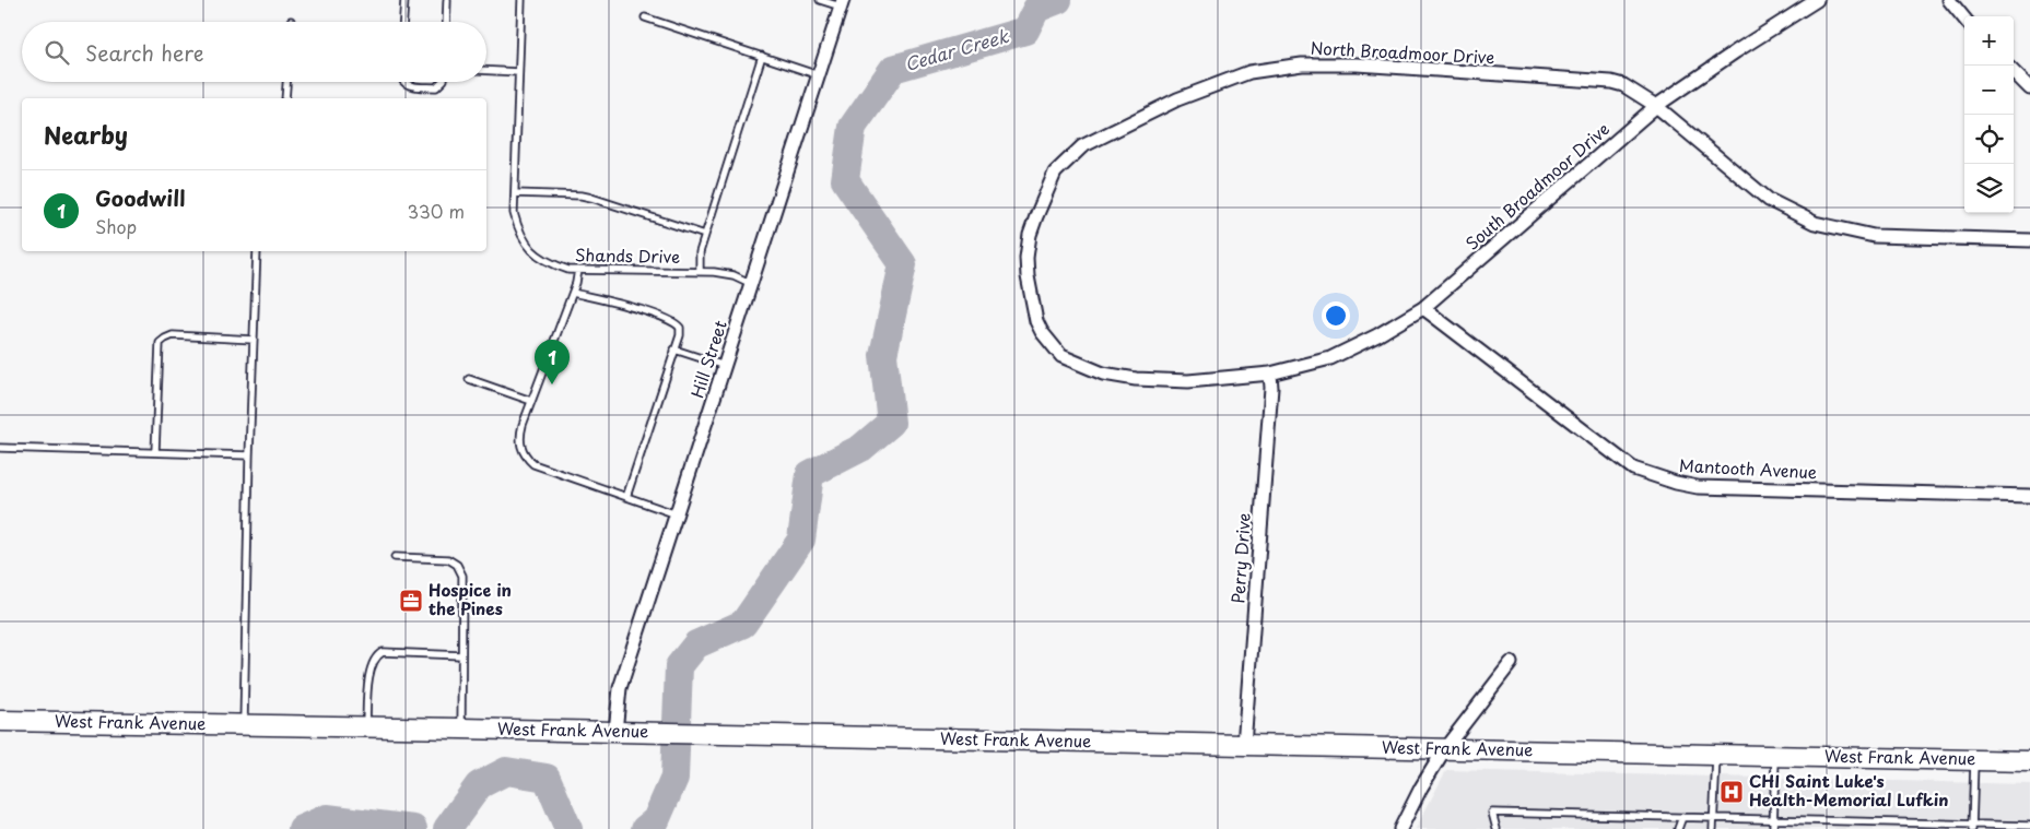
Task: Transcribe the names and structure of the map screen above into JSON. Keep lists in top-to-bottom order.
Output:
{
  "streets": {
    "main road": ["West Frank Avenue"],
    "street": [
      "North Broadmoor Drive",
      "South Broadmoor Drive",
      "Hill Street",
      "Mantooth Avenue",
      "Perry Drive"
    ],
    "lane": ["Shands Drive"]
  },
  "crossings": [
    ["North Broadmoor Drive", "South Broadmoor Drive"],
    ["North Broadmoor Drive", "Perry Drive"],
    ["South Broadmoor Drive", "Mantooth Avenue"],
    ["South Broadmoor Drive", "Perry Drive"],
    ["Shands Drive", "Hill Street"],
    ["Hill Street", "West Frank Avenue"],
    ["Perry Drive", "West Frank Avenue"]
  ],
  "water": ["Cedar Creek"],
  "places": {
    "office": ["Hospice in the Pines"],
    "hospital": ["CHI Saint Luke's Health-Memorial Lufkin"]
  },
  "page": {
    "map_buttons": ["+", "−"],
    "search": "Search here",
    "heading": "Nearby",
    "list": [
      {
        "mark": "1",
        "name": "Goodwill",
        "note": "Shop",
        "value": "330 m"
      }
    ],
    "pins": "1"
  }
}
